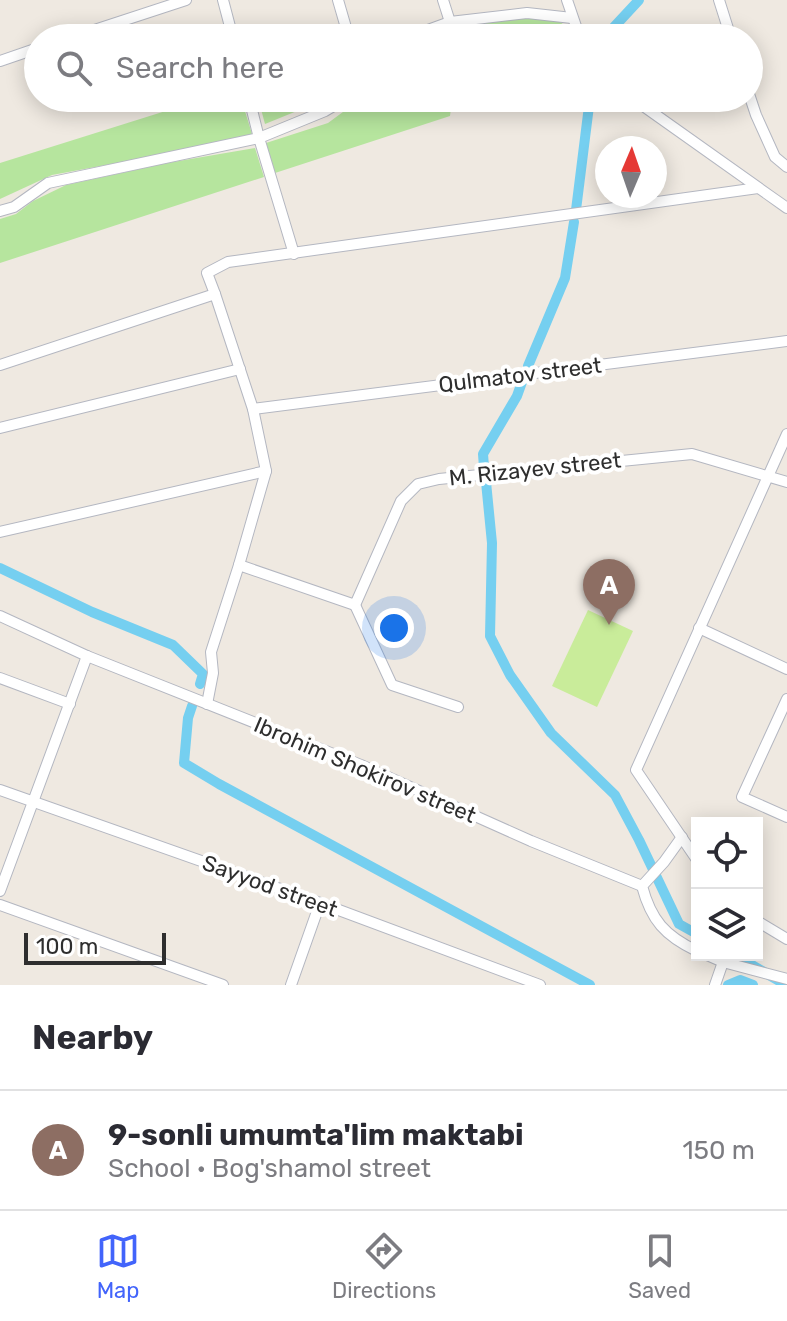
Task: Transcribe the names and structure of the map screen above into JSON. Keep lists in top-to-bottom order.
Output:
{
  "streets": {
    "street": [
      "Qulmatov street",
      "M. Rizayev street",
      "Ibrohim Shokirov street",
      "Sayyod street"
    ]
  },
  "scale_bar": "100 m",
  "north": "top",
  "page": {
    "search": "Search here",
    "pins": "A",
    "scale": "100 m",
    "heading": "Nearby",
    "list": [
      {
        "mark": "A",
        "name": "9-sonli umumta'lim maktabi",
        "note": "School · Bog'shamol street",
        "value": "150 m"
      }
    ],
    "nav": ["Map", "Directions", "Saved"]
  }
}
